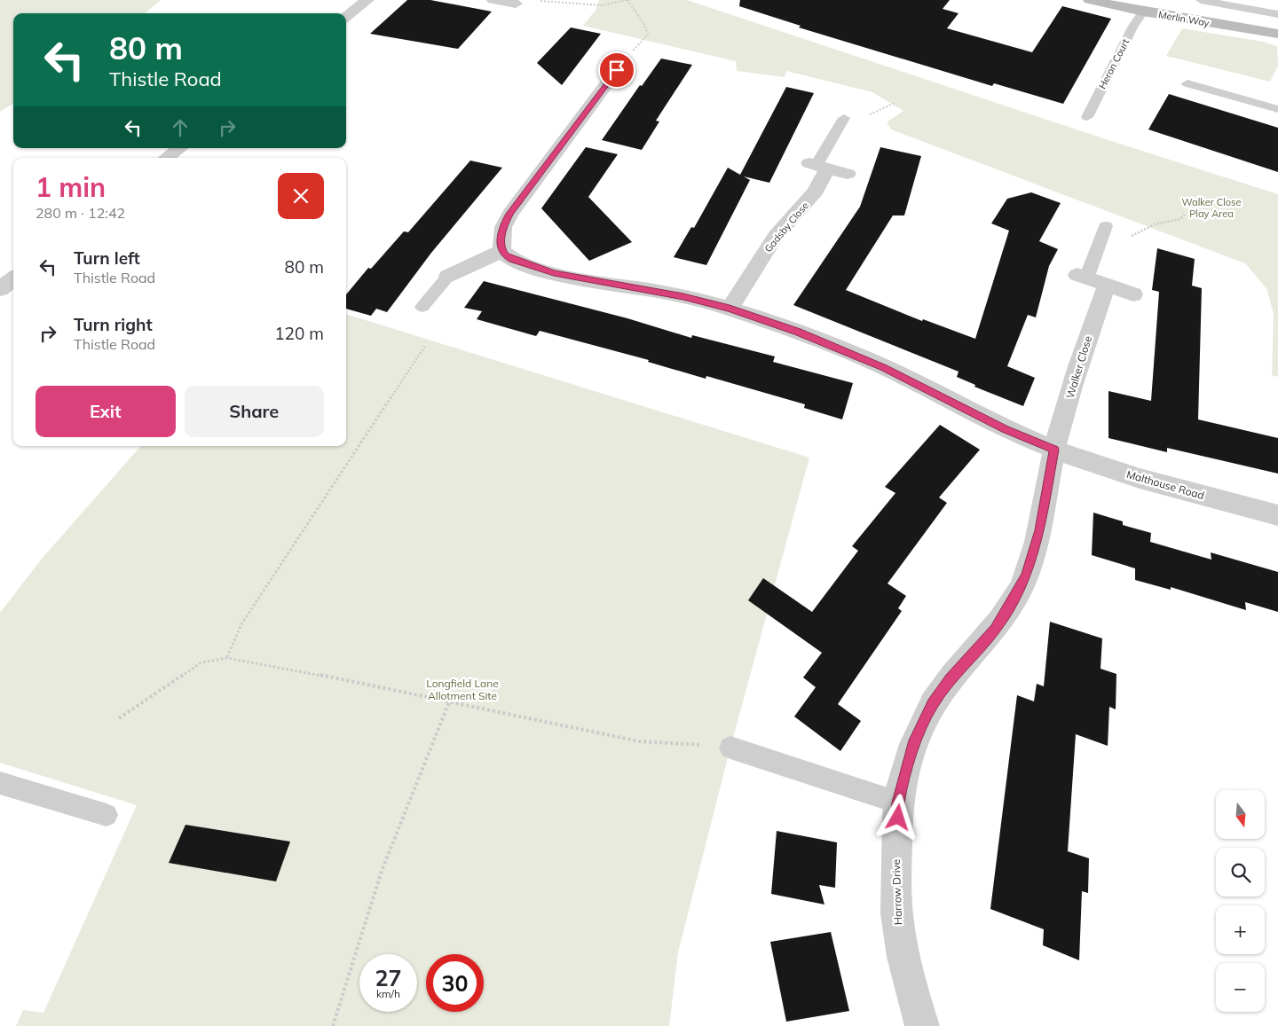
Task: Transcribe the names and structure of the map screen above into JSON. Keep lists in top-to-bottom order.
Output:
{
  "streets": {
    "street": [
      "Merlin Way",
      "Gadsby Close",
      "Walker Close",
      "Malthouse Road",
      "Harrow Drive"
    ],
    "lane": ["Heron Court"]
  },
  "crossings": [
    ["Merlin Way", "Heron Court"],
    ["Gadsby Close", "Malthouse Road"],
    ["Walker Close", "Malthouse Road"],
    ["Walker Close", "Harrow Drive"],
    ["Malthouse Road", "Harrow Drive"]
  ],
  "parks": ["Walker Close Play Area", "Longfield Lane Allotment Site"],
  "north": "bottom",
  "page": {
    "turn": ["80 m", "Thistle Road"],
    "heading": ["1 min", "280 m · 12:42"],
    "list": [
      {
        "name": "Turn left",
        "note": "Thistle Road",
        "value": "80 m"
      },
      {
        "name": "Turn right",
        "note": "Thistle Road",
        "value": "120 m"
      }
    ],
    "buttons": ["Exit", "Share"],
    "map_buttons": ["+", "−"],
    "speed": "27 km/h",
    "limit": "30"
  }
}
